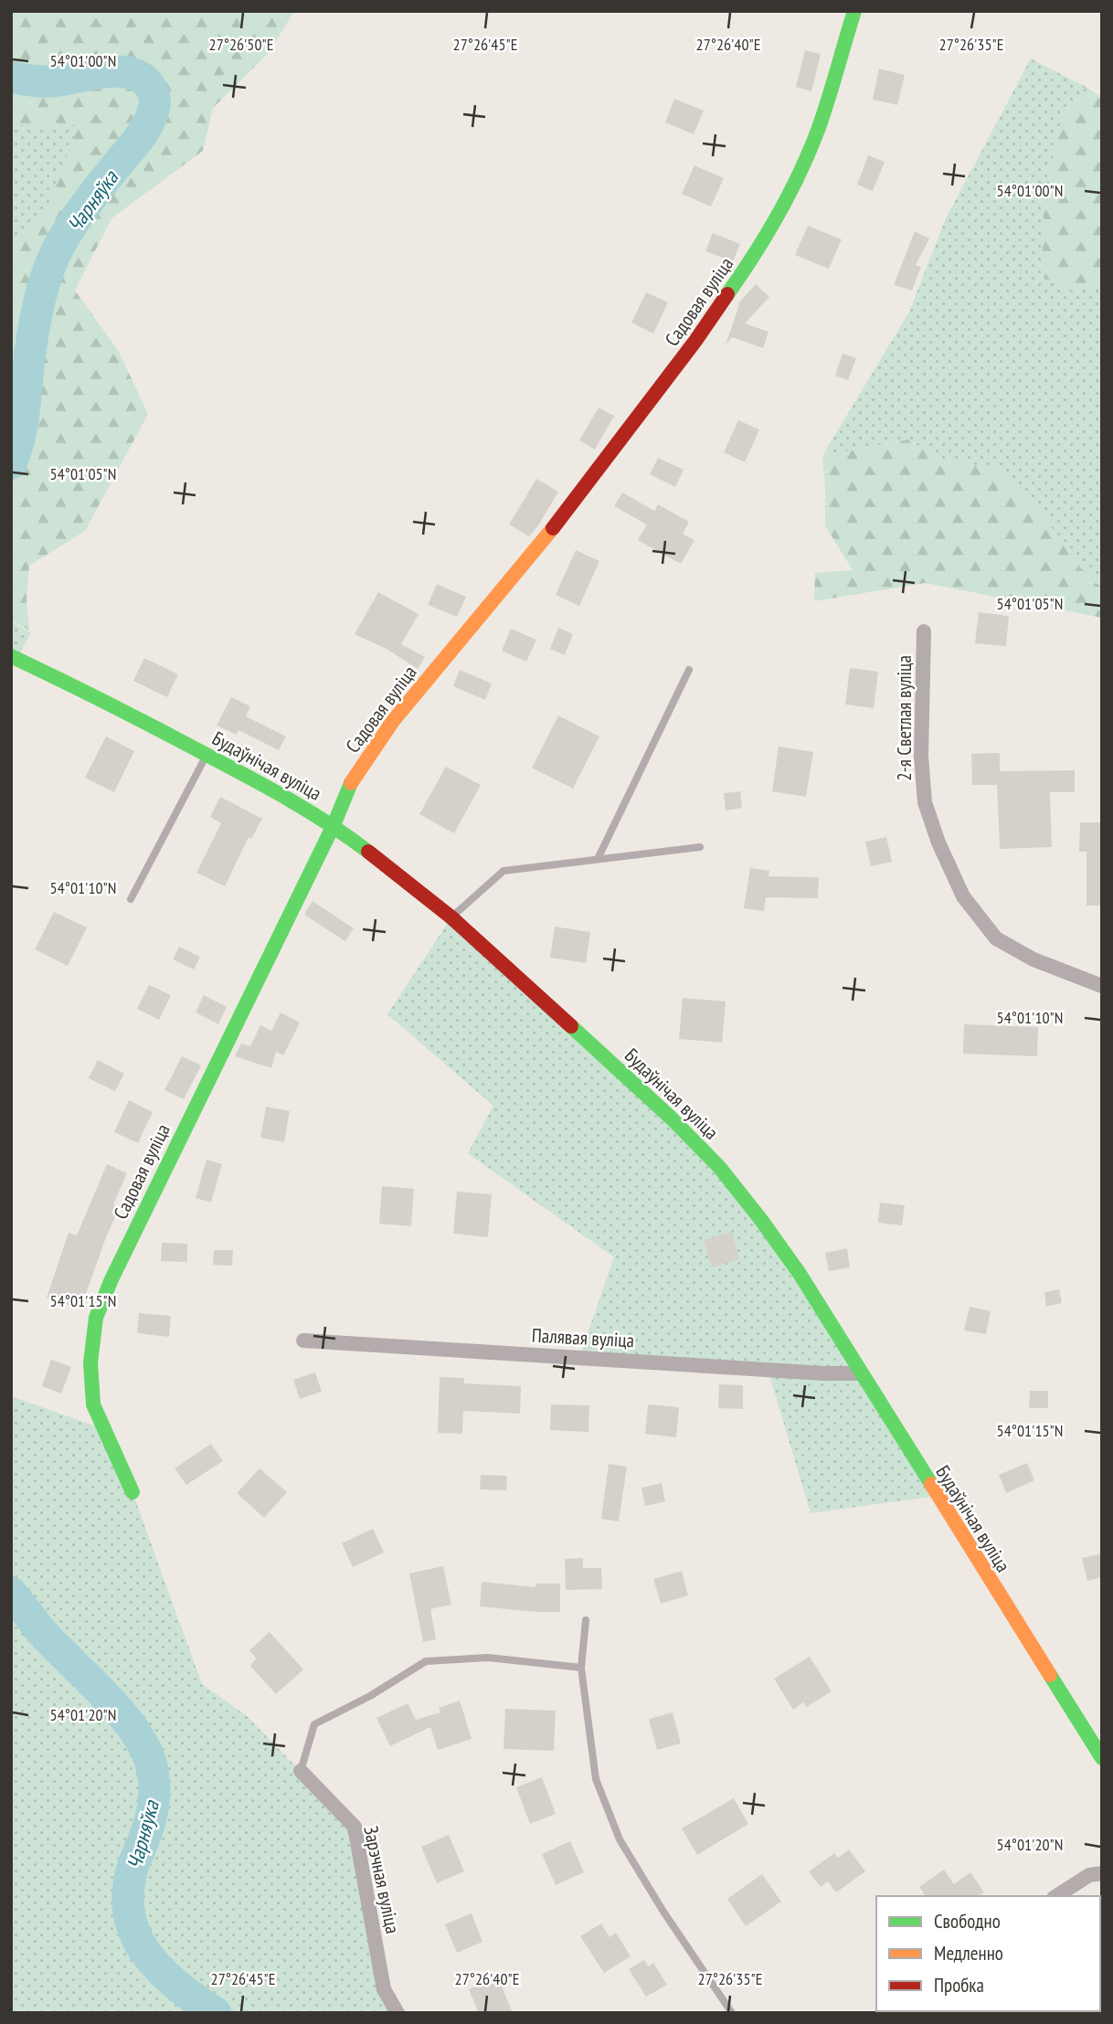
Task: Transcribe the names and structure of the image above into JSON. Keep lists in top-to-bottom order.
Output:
{
  "streets": {
    "street": [
      "Садовая вуліца",
      "2-я Светлая вуліца",
      "Будаўнічая вуліца",
      "Палявая вуліца",
      "Зарэчная вуліца"
    ]
  },
  "crossings": [
    ["Садовая вуліца", "Будаўнічая вуліца"],
    ["Будаўнічая вуліца", "Палявая вуліца"]
  ],
  "water": ["Чарняўка"],
  "legend": ["Свободно", "Медленно", "Пробка"],
  "coordinates": [
    "27°26'50\"E",
    "27°26'45\"E",
    "27°26'40\"E",
    "27°26'35\"E",
    "54°01'00\"N",
    "54°01'05\"N",
    "54°01'10\"N",
    "54°01'15\"N",
    "54°01'20\"N"
  ]
}
